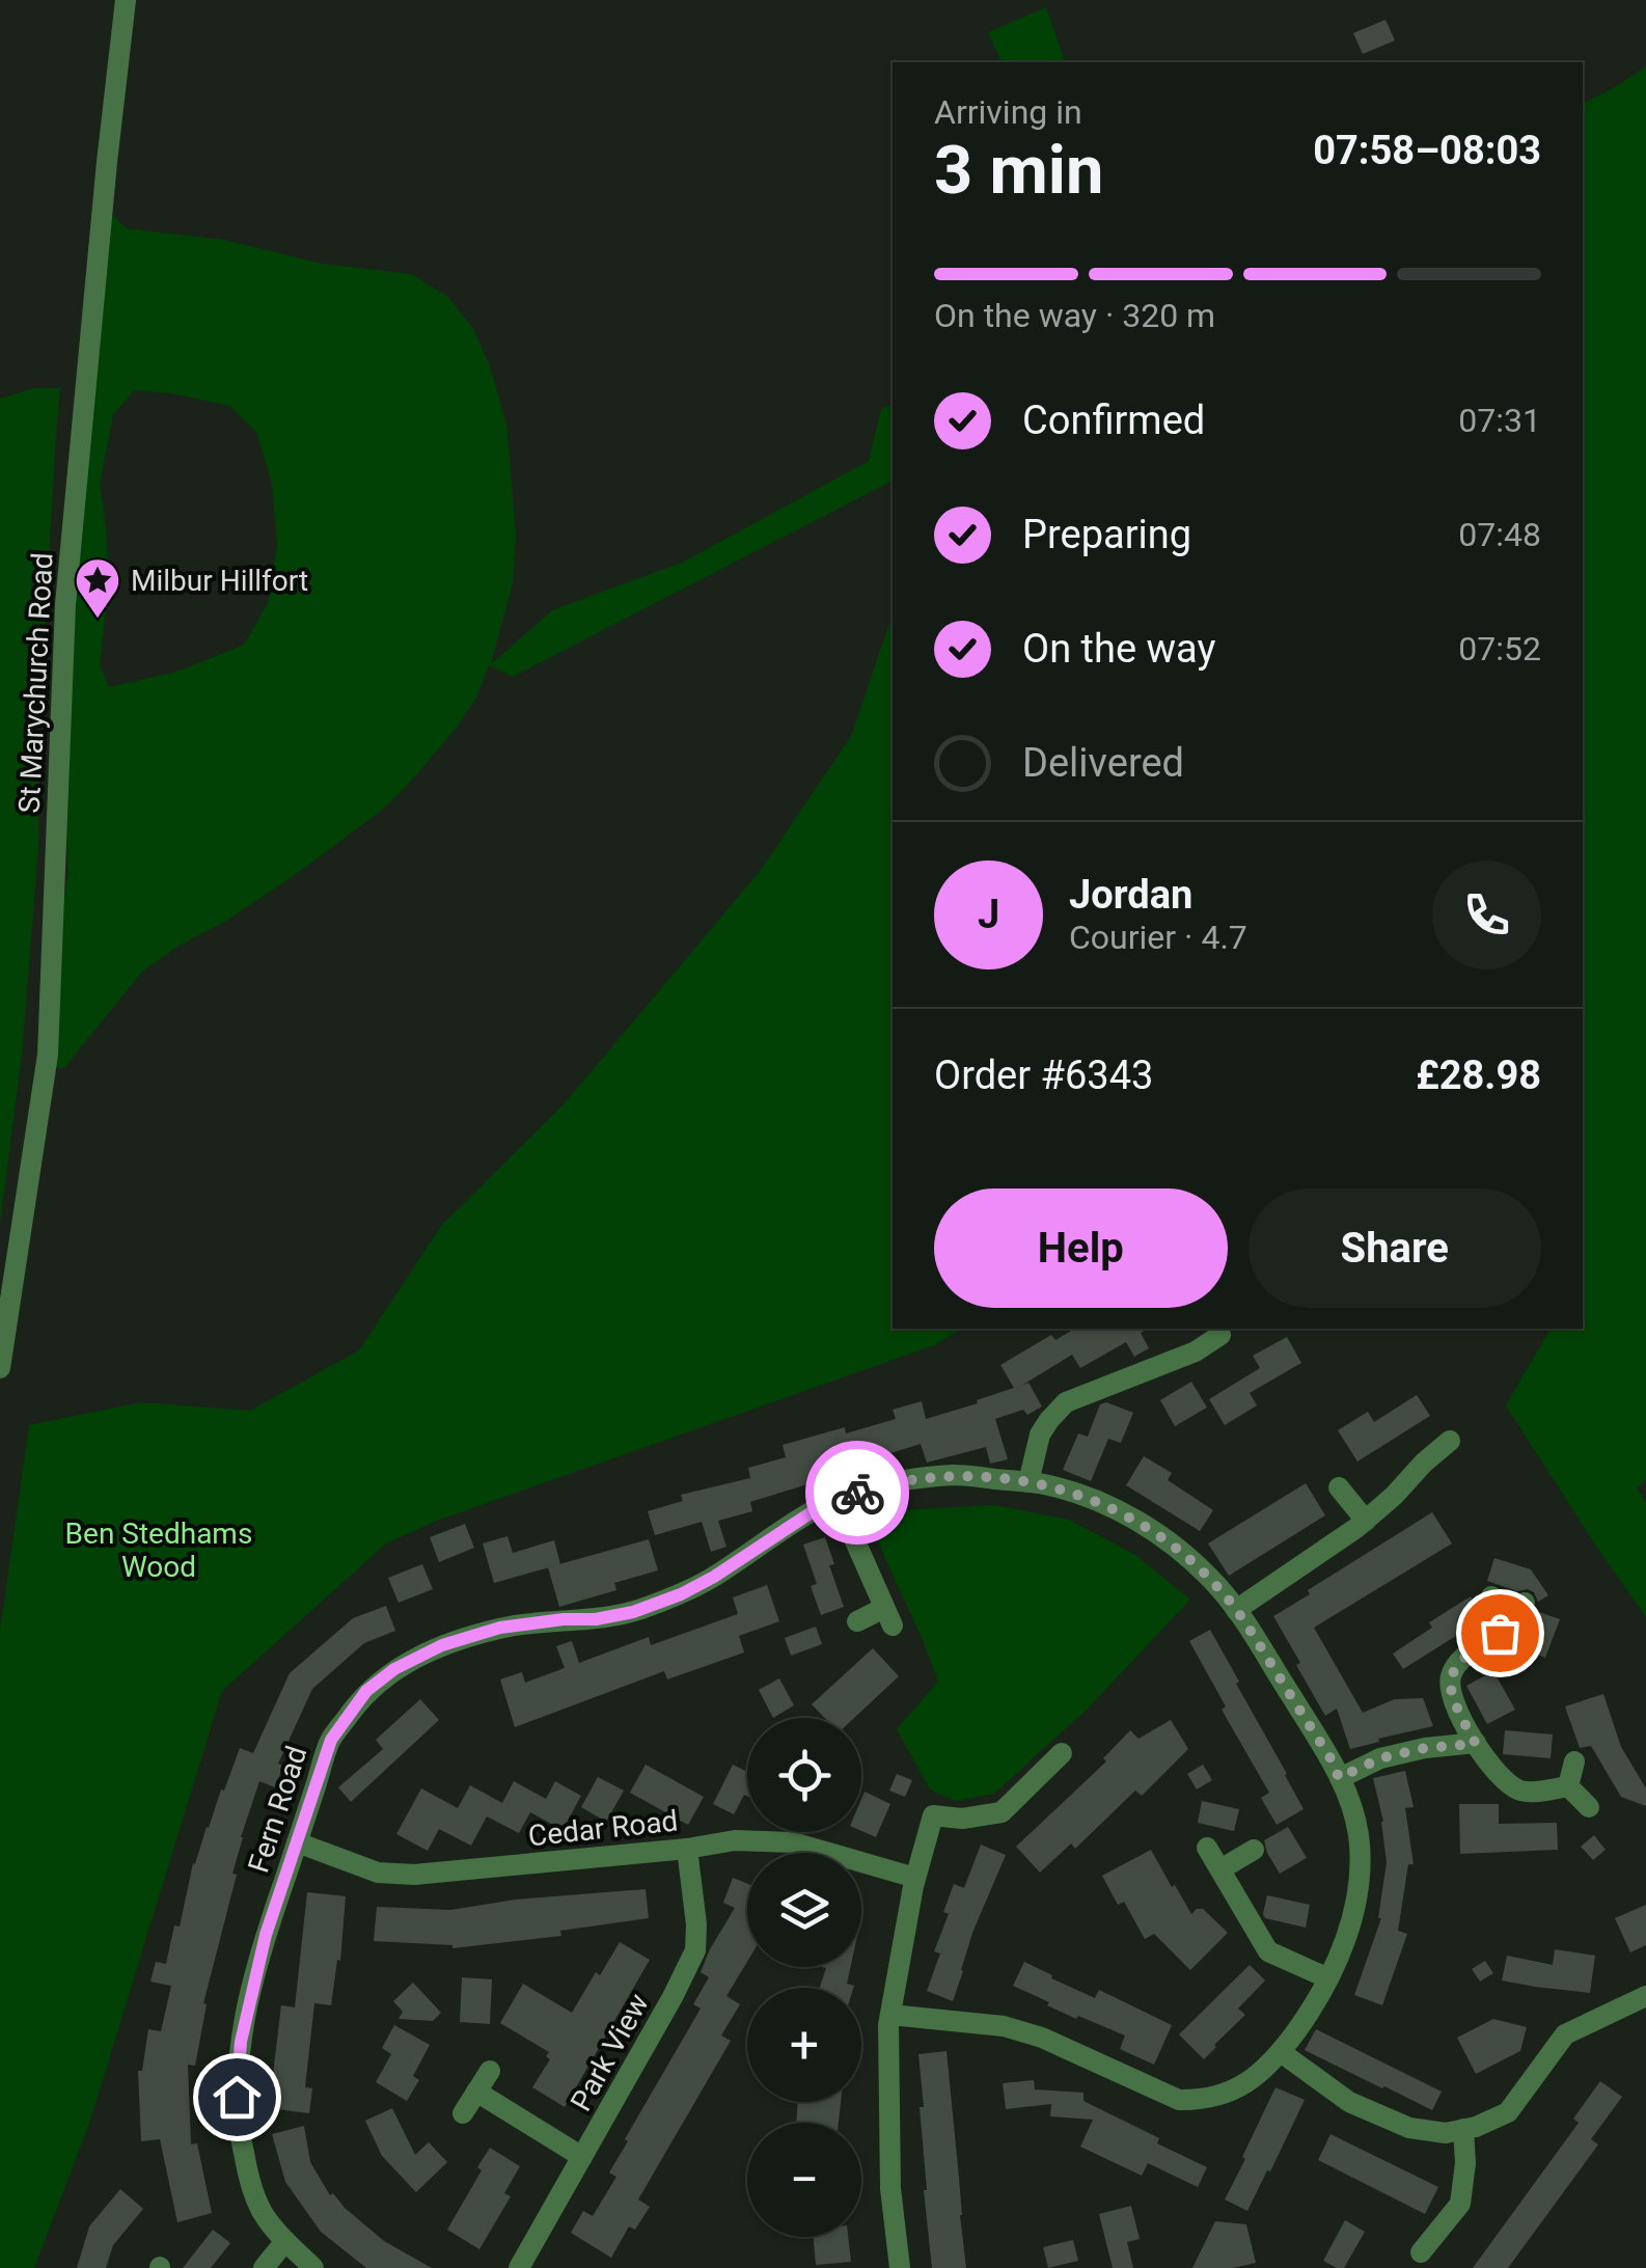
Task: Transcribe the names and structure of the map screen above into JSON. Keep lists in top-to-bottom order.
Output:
{
  "streets": {
    "street": [
      "St Marychurch Road",
      "Fern Road",
      "Cedar Road",
      "Park View"
    ]
  },
  "crossings": [
    ["Fern Road", "Cedar Road"],
    ["Cedar Road", "Park View"]
  ],
  "parks": ["Ben Stedhams Wood"],
  "places": {
    "place": ["Milbur Hillfort"]
  },
  "page": {
    "heading": ["3 min", "Arriving in", "07:58–08:03"],
    "panel": [
      "Jordan",
      "Courier · 4.7",
      "Order #6343",
      "£28.98"
    ],
    "bar": "On the way · 320 m",
    "list": [
      ["Confirmed", "07:31"],
      ["Preparing", "07:48"],
      ["On the way", "07:52"],
      "Delivered"
    ],
    "round": "J",
    "buttons": ["Help", "Share"],
    "map_buttons": ["+", "−"]
  }
}
